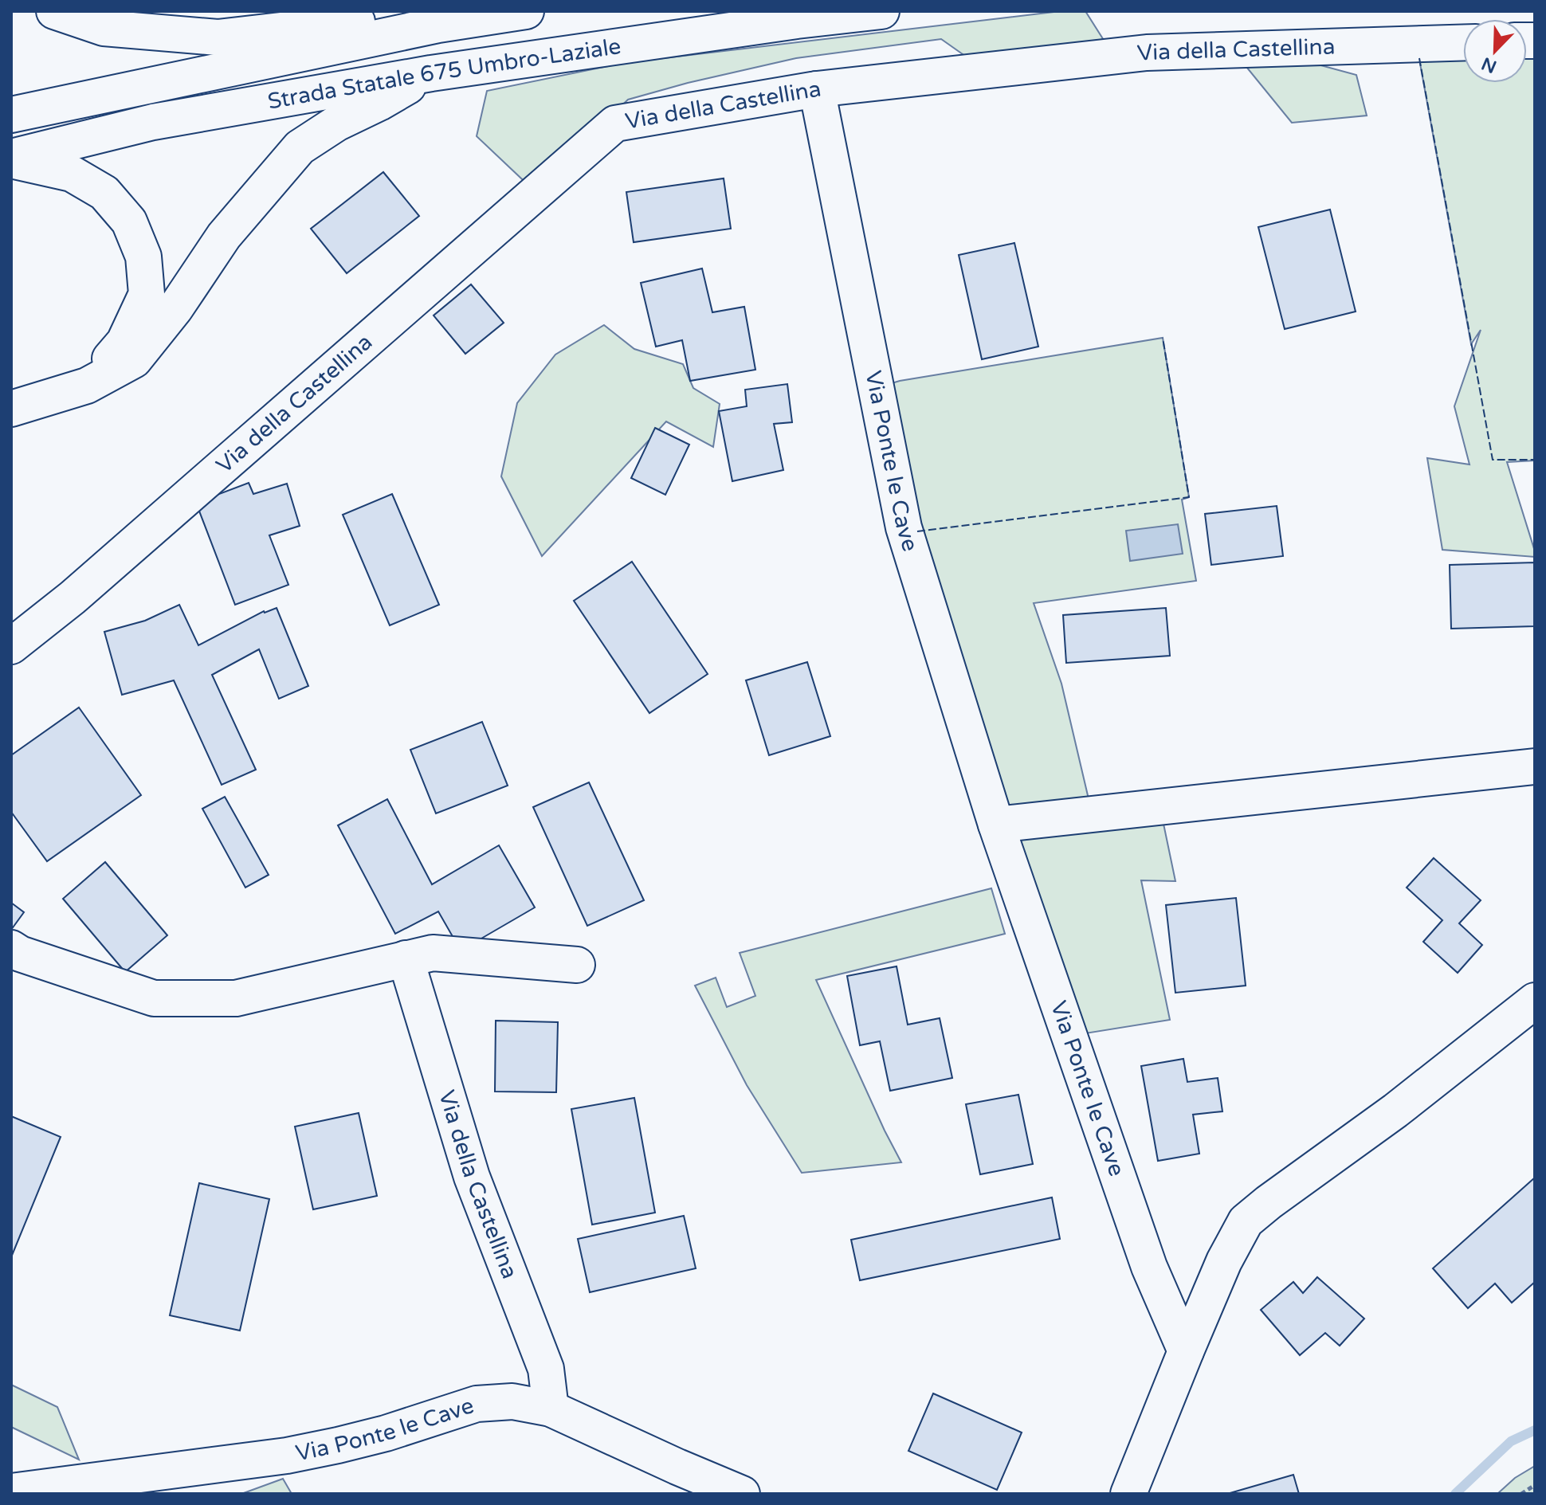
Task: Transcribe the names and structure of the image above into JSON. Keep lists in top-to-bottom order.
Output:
{
  "streets": {
    "main road": ["Via della Castellina", "Strada Statale 675 Umbro-Laziale", "Via Ponte le Cave"]
  },
  "crossings": [
    ["Via della Castellina", "Via Ponte le Cave"]
  ],
  "north": "bottom left"
}
